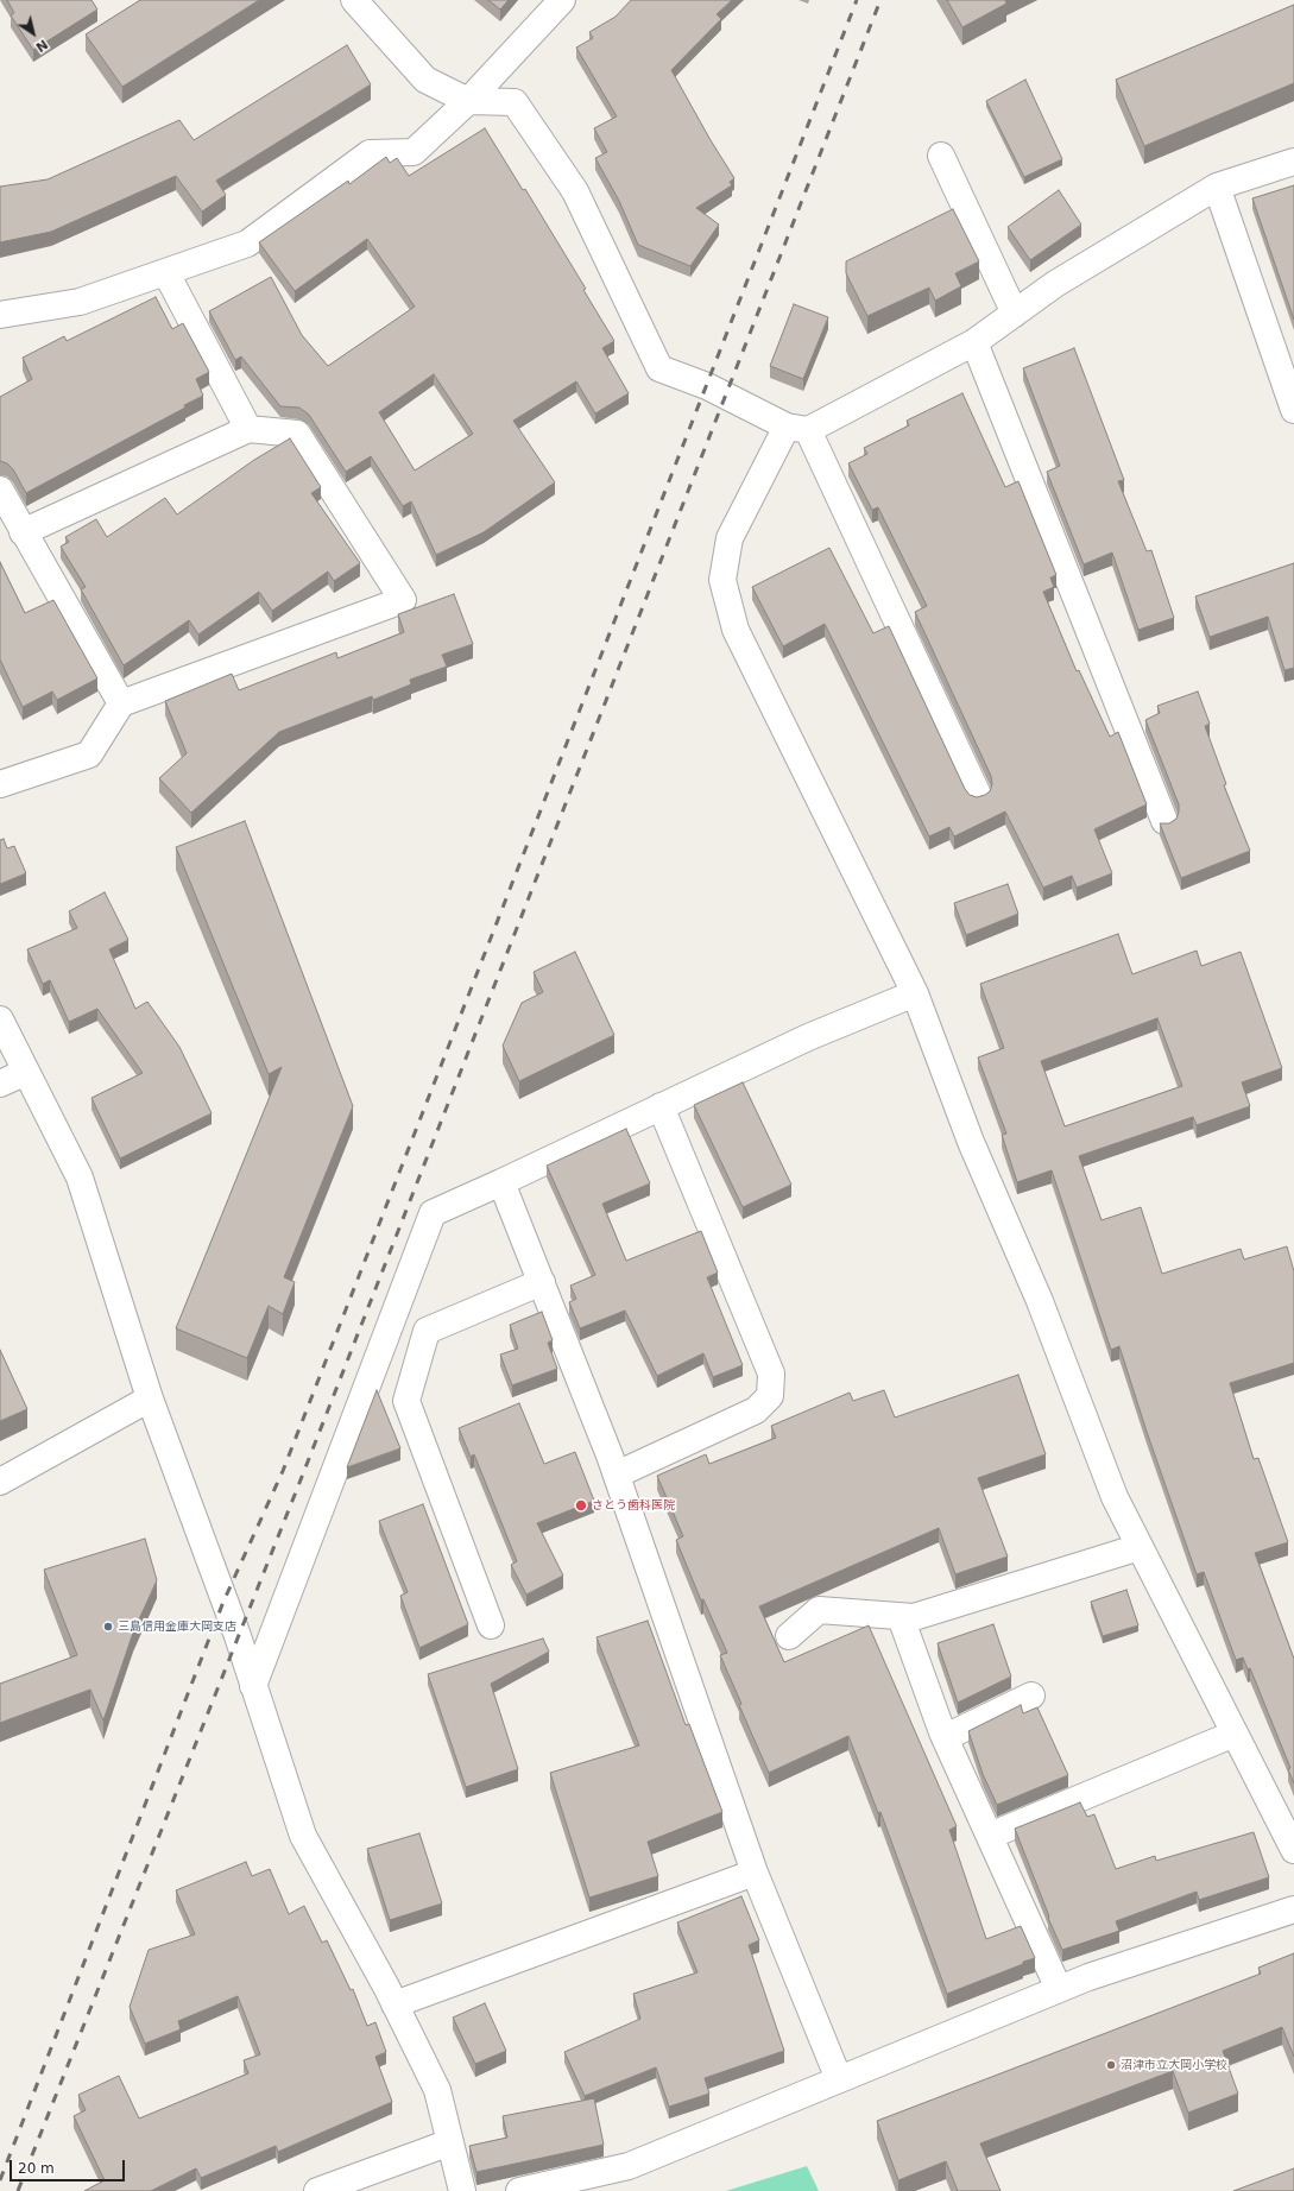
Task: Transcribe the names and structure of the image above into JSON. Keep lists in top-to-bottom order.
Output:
{
  "places": ["さとう歯科医院", "三島信用金庫大岡支店", "沼津市立大岡小学校"],
  "scale_bar": "20 m",
  "north": "bottom right"
}
